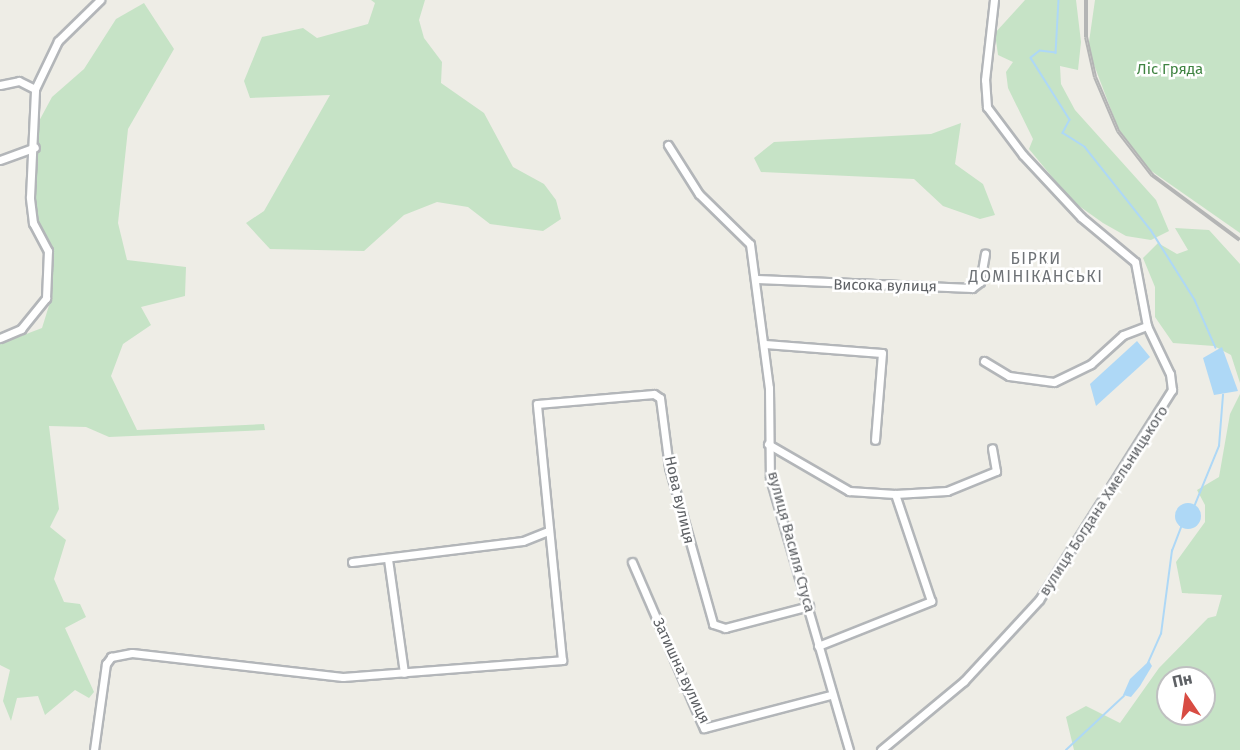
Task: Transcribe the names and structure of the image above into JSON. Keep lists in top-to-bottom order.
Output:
{
  "streets": {
    "street": [
      "Висока вулиця",
      "Нова вулиця",
      "вулиця Богдана Хмельницького",
      "вулиця Василя Стуса",
      "Затишна вулиця"
    ]
  },
  "crossings": [
    ["Висока вулиця", "вулиця Василя Стуса"],
    ["Нова вулиця", "вулиця Василя Стуса"],
    ["вулиця Василя Стуса", "Затишна вулиця"]
  ],
  "districts": ["БІРКИ ДОМІНІКАНСЬКІ"],
  "parks": ["Ліс Гряда"],
  "north": "top"
}
